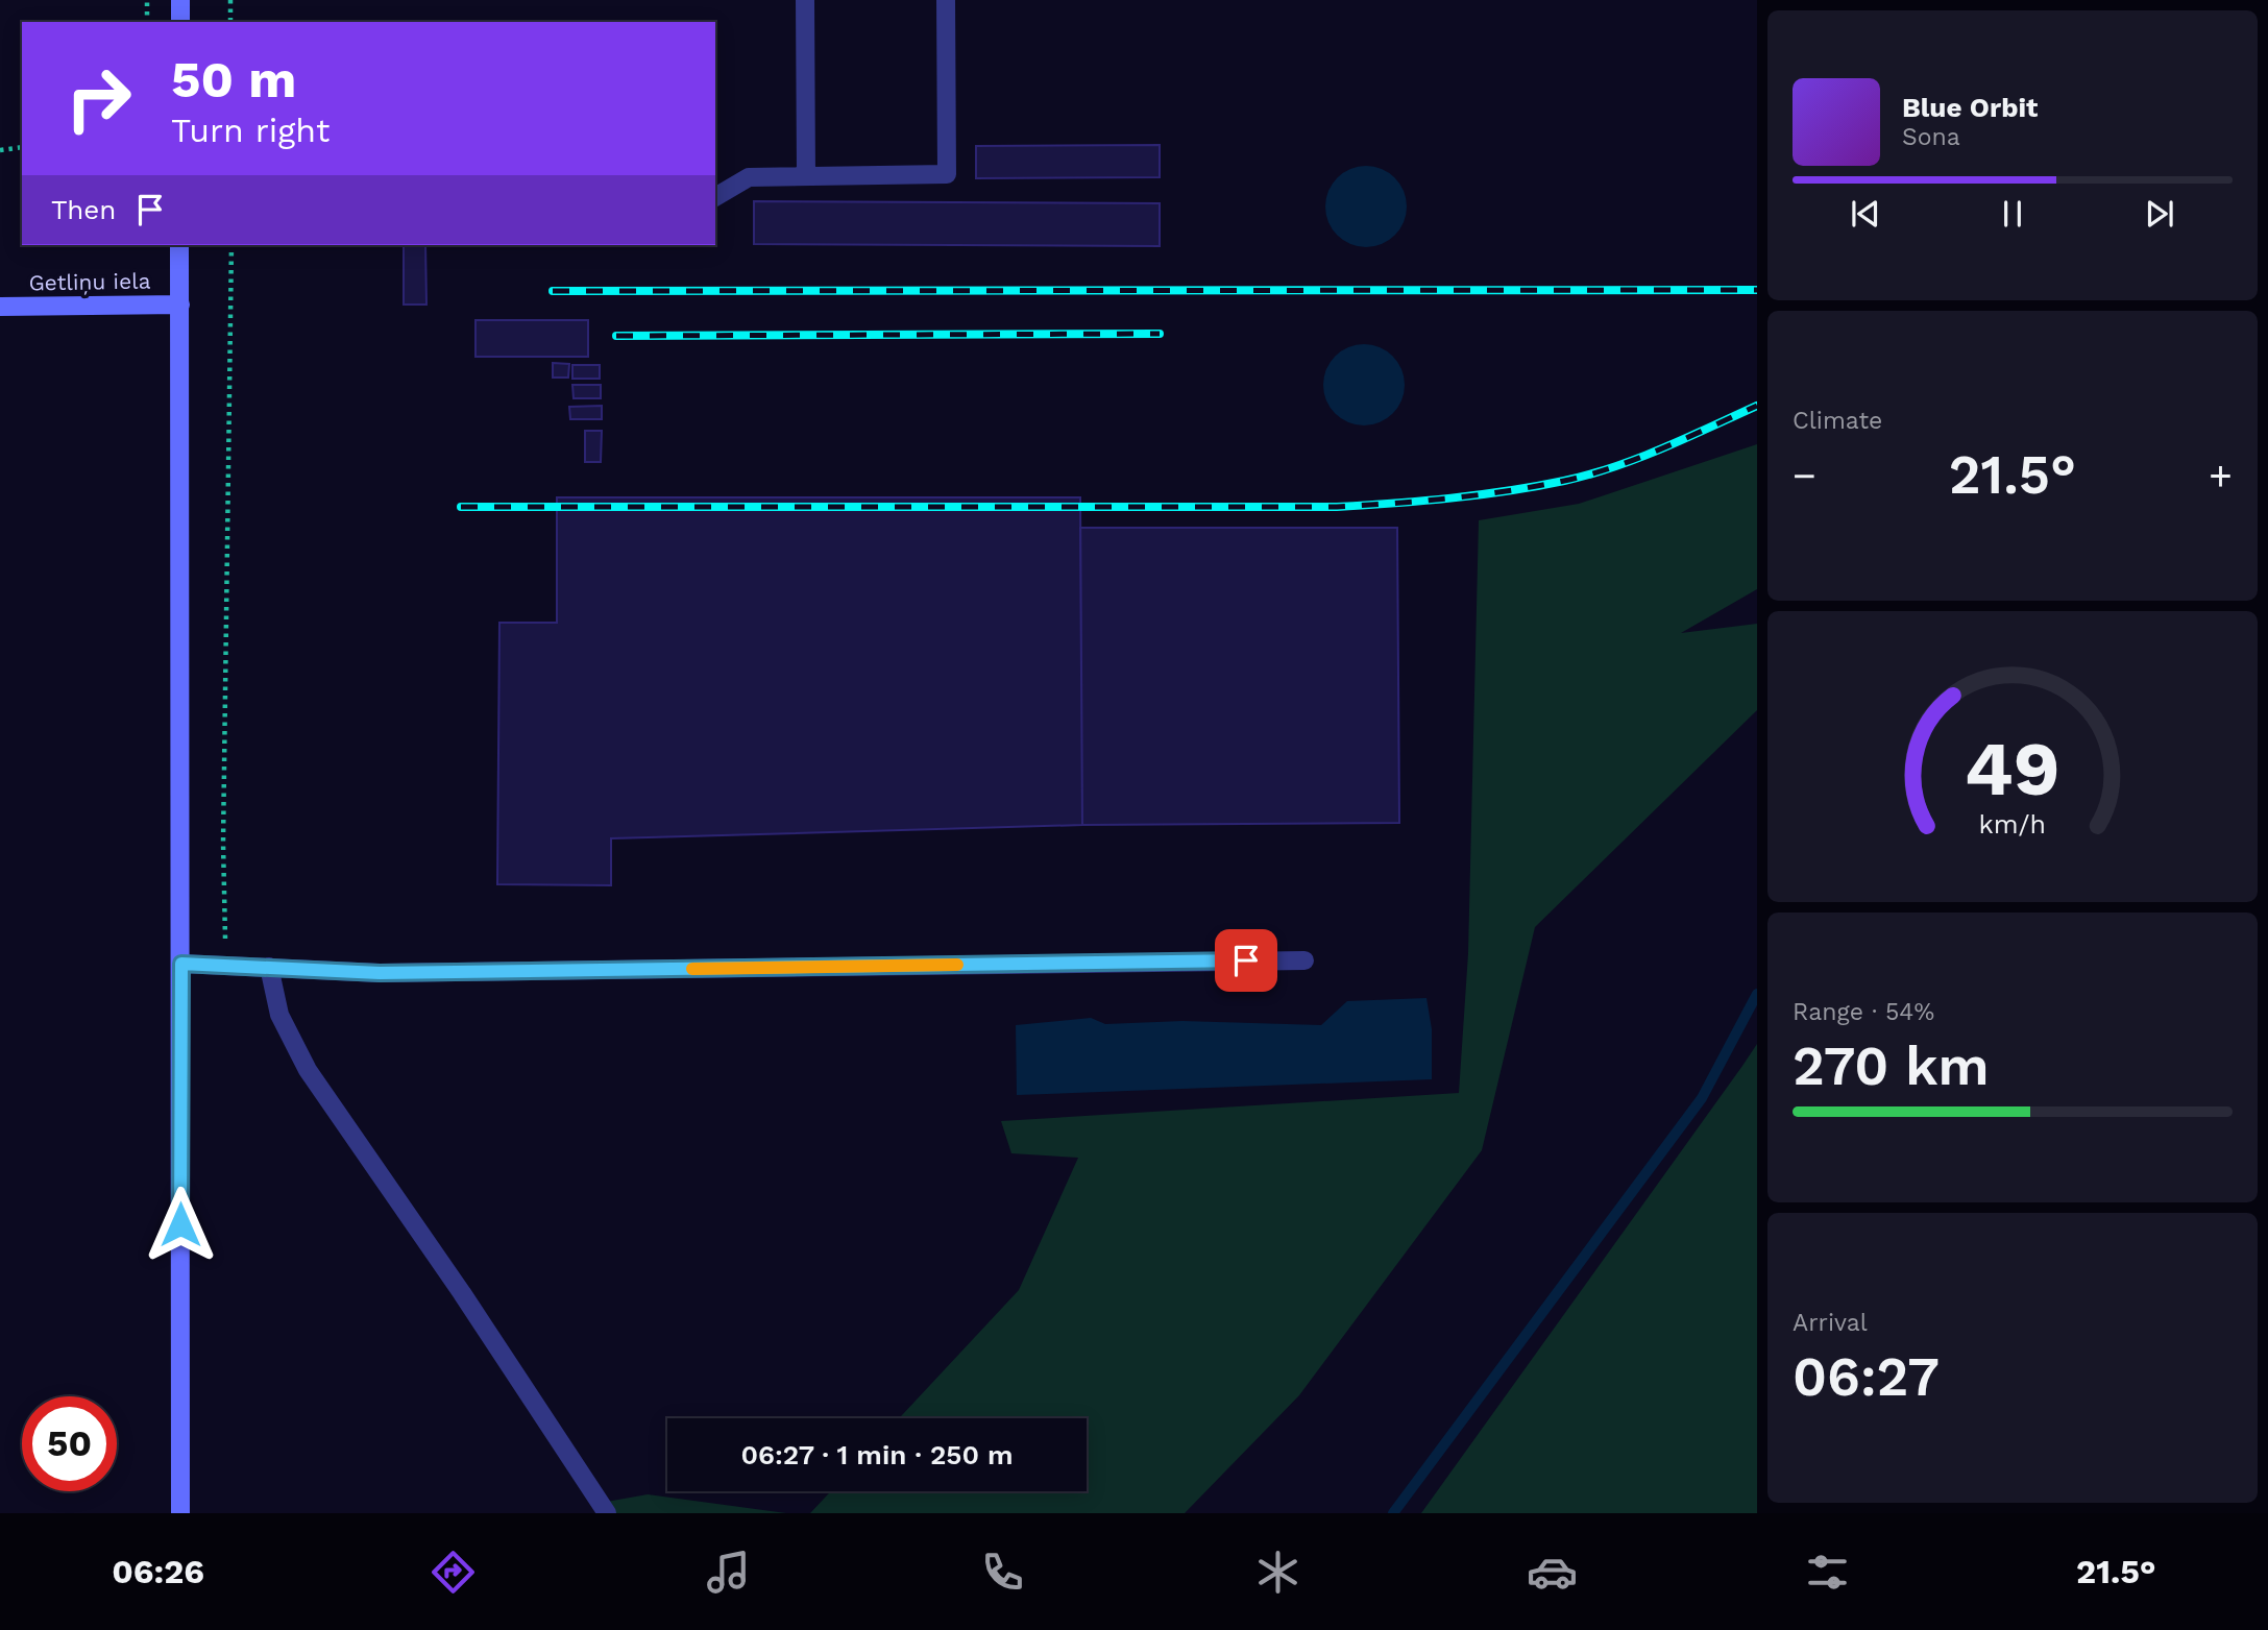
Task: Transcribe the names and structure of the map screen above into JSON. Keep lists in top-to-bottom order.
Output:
{
  "streets": {
    "main road": ["Getliņu iela"]
  },
  "page": {
    "turn": ["50 m", "Turn right"],
    "song": ["Blue Orbit", "Sona"],
    "then": "Then",
    "tile": [
      "Climate",
      ["Range · 54%", "270 km"],
      ["Arrival", "06:27"]
    ],
    "heat": ["−", "21.5°", "+"],
    "limit": "50",
    "trip": "06:27 · 1 min · 250 m",
    "tabs": ["06:26", "21.5°"],
    "gauge": ["49", "km/h"]
  }
}
